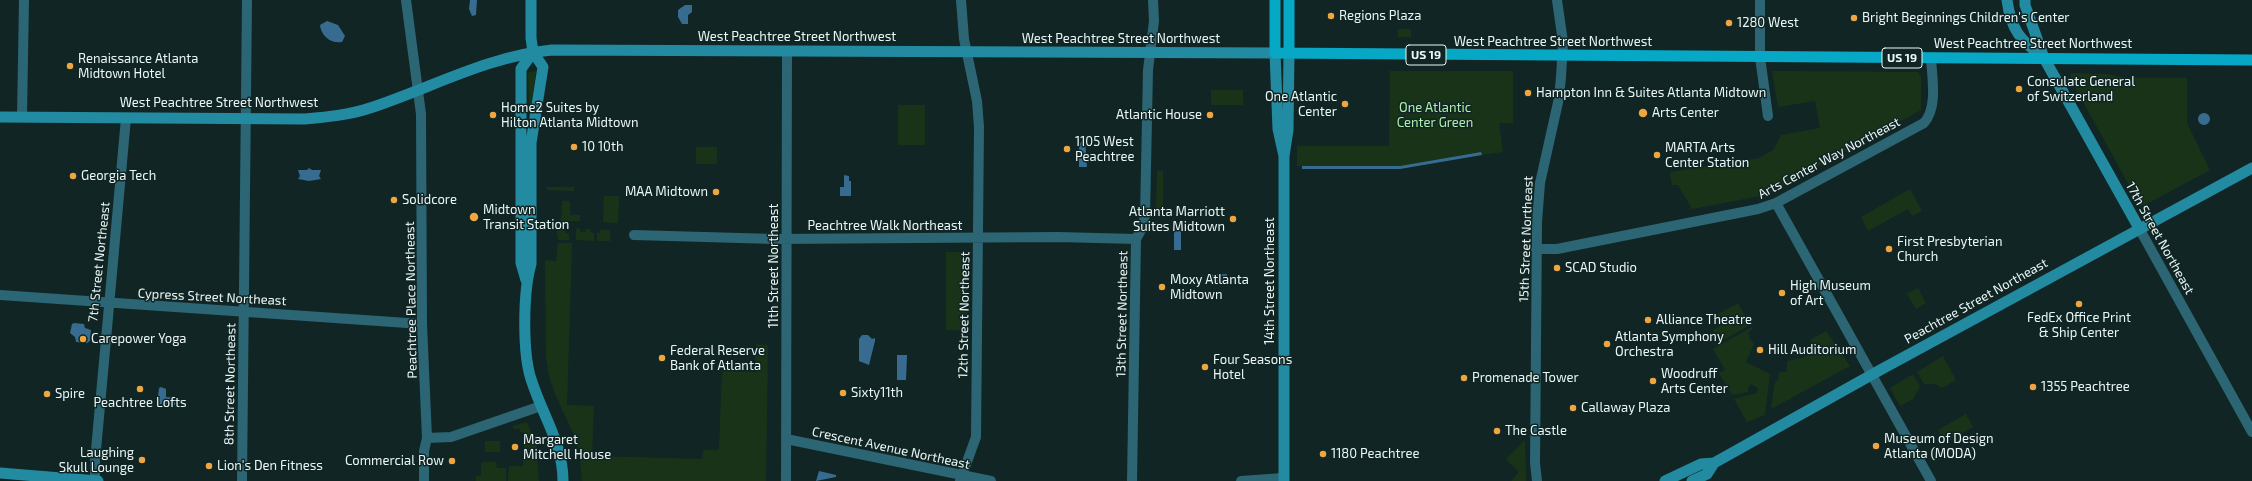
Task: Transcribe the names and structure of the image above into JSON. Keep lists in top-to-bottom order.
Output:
{
  "streets": {
    "main road": [
      "West Peachtree Street Northwest",
      "US 19",
      "17th Street Northeast",
      "14th Street Northeast",
      "Peachtree Street Northeast"
    ],
    "street": [
      "Arts Center Way Northeast",
      "Peachtree Walk Northeast",
      "15th Street Northeast",
      "7th Street Northeast",
      "11th Street Northeast",
      "Cypress Street Northeast",
      "Peachtree Place Northeast",
      "13th Street Northeast",
      "12th Street Northeast",
      "8th Street Northeast",
      "Crescent Avenue Northeast"
    ]
  },
  "crossings": [
    ["West Peachtree Street Northwest", "Arts Center Way Northeast"],
    ["West Peachtree Street Northwest", "17th Street Northeast"],
    ["West Peachtree Street Northwest", "15th Street Northeast"],
    ["West Peachtree Street Northwest", "7th Street Northeast"],
    ["West Peachtree Street Northwest", "11th Street Northeast"],
    ["West Peachtree Street Northwest", "14th Street Northeast"],
    ["West Peachtree Street Northwest", "Peachtree Place Northeast"],
    ["West Peachtree Street Northwest", "13th Street Northeast"],
    ["West Peachtree Street Northwest", "12th Street Northeast"],
    ["West Peachtree Street Northwest", "8th Street Northeast"],
    ["Arts Center Way Northeast", "15th Street Northeast"],
    ["Peachtree Walk Northeast", "11th Street Northeast"],
    ["Peachtree Walk Northeast", "13th Street Northeast"],
    ["Peachtree Walk Northeast", "12th Street Northeast"],
    ["17th Street Northeast", "Peachtree Street Northeast"],
    ["7th Street Northeast", "Cypress Street Northeast"],
    ["11th Street Northeast", "Crescent Avenue Northeast"],
    ["Cypress Street Northeast", "Peachtree Place Northeast"],
    ["Cypress Street Northeast", "8th Street Northeast"],
    ["12th Street Northeast", "Crescent Avenue Northeast"]
  ],
  "parks": ["One Atlantic Center Green"],
  "places": [
    "Regions Plaza",
    "Bright Beginnings Children's Center",
    "1280 West",
    "Renaissance Atlanta Midtown Hotel",
    "Consulate General of Switzerland",
    "Hampton Inn & Suites Atlanta Midtown",
    "One Atlantic Center",
    "Arts Center",
    "Home2 Suites by Hilton Atlanta Midtown",
    "Atlantic House",
    "10 10th",
    "1105 West Peachtree",
    "MARTA Arts Center Station",
    "Georgia Tech",
    "MAA Midtown",
    "Solidcore",
    "Midtown Transit Station",
    "Atlanta Marriott Suites Midtown",
    "First Presbyterian Church",
    "SCAD Studio",
    "Moxy Atlanta Midtown",
    "High Museum of Art",
    "FedEx Office Print & Ship Center",
    "Alliance Theatre",
    "Carepower Yoga",
    "Atlanta Symphony Orchestra",
    "Hill Auditorium",
    "Federal Reserve Bank of Atlanta",
    "Four Seasons Hotel",
    "Promenade Tower",
    "Woodruff Arts Center",
    "1355 Peachtree",
    "Peachtree Lofts",
    "Sixty11th",
    "Spire",
    "Callaway Plaza",
    "The Castle",
    "Museum of Design Atlanta (MODA)",
    "Margaret Mitchell House",
    "1180 Peachtree",
    "Laughing Skull Lounge",
    "Commercial Row",
    "Lion's Den Fitness"
  ]
}
